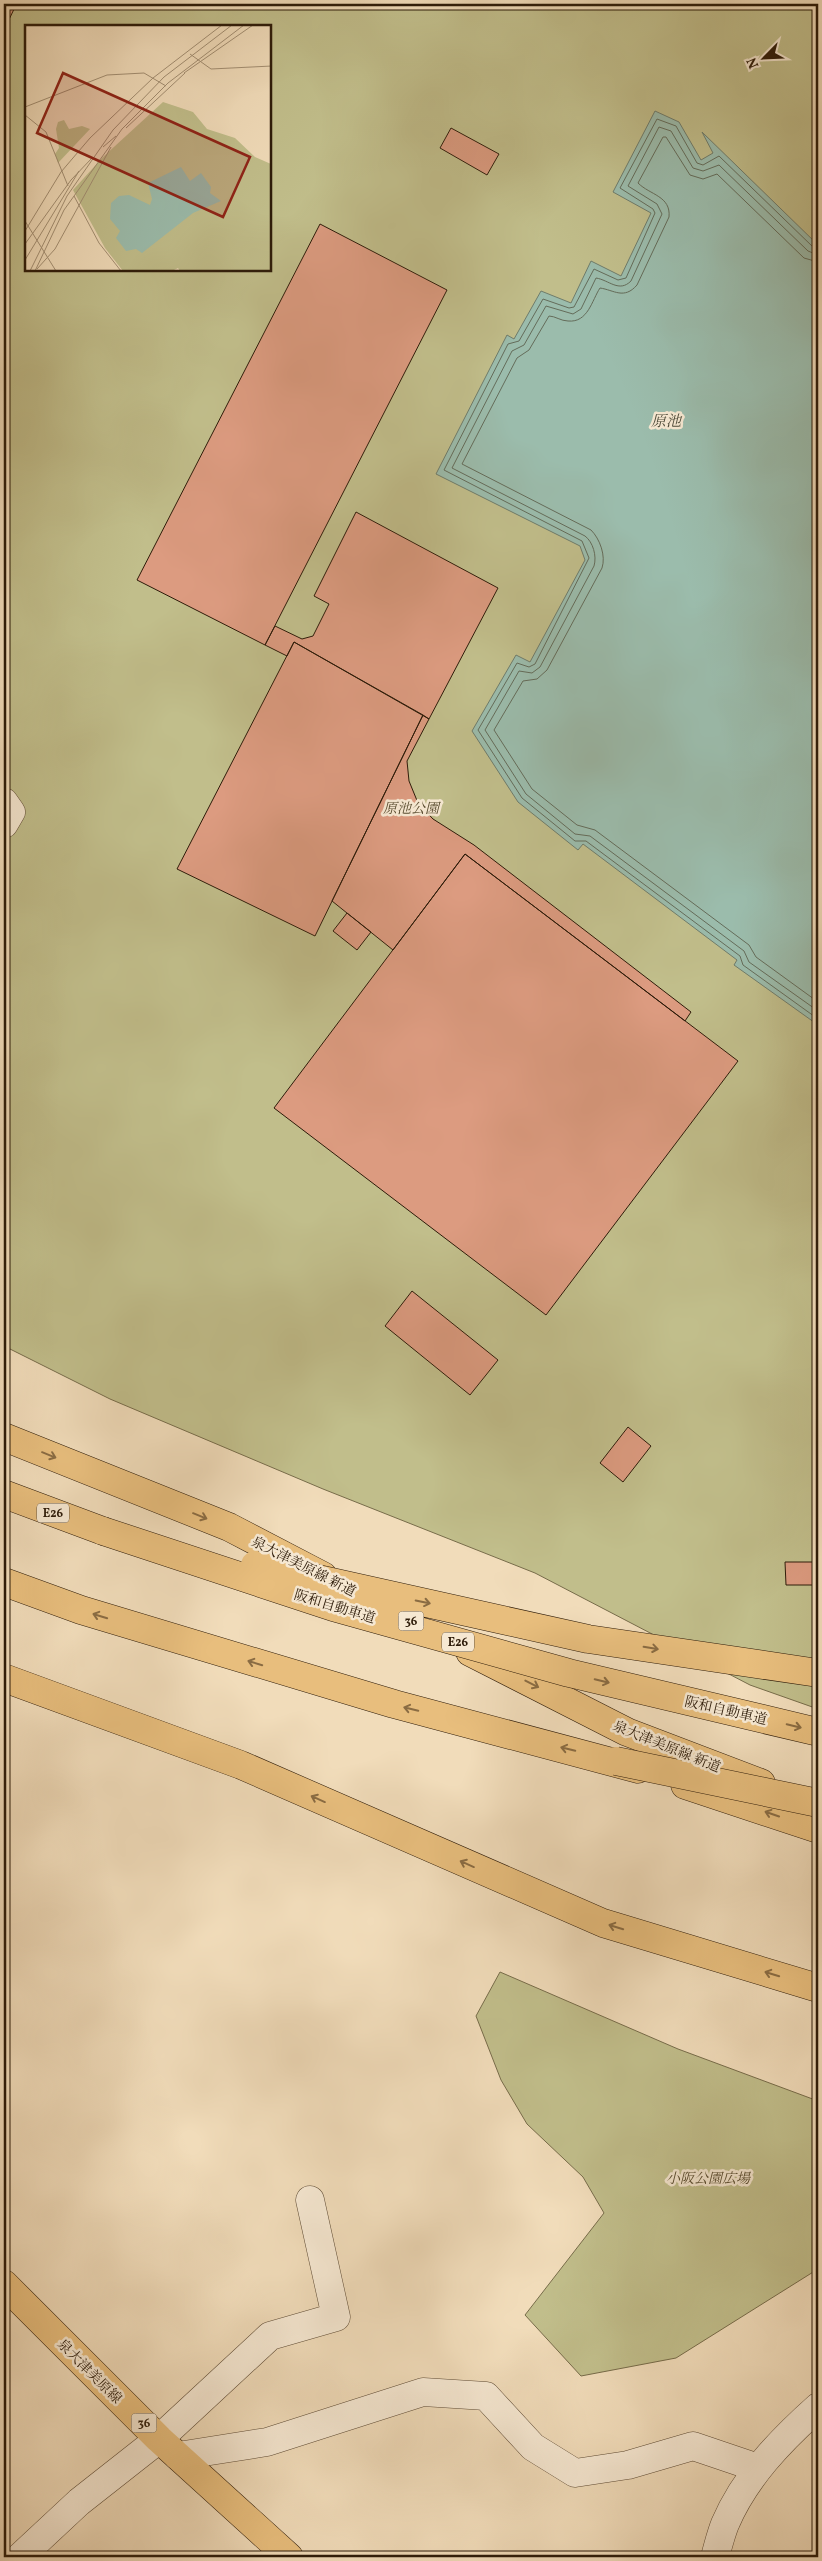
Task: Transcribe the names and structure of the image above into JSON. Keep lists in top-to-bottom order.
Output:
{
  "streets": {
    "main road": [
      "E26",
      "泉大津美原線 新道",
      "阪和自動車道",
      "36",
      "泉大津美原線"
    ]
  },
  "water": ["原池"],
  "parks": ["原池公園", "小阪公園広場"],
  "north": "bottom left"
}
